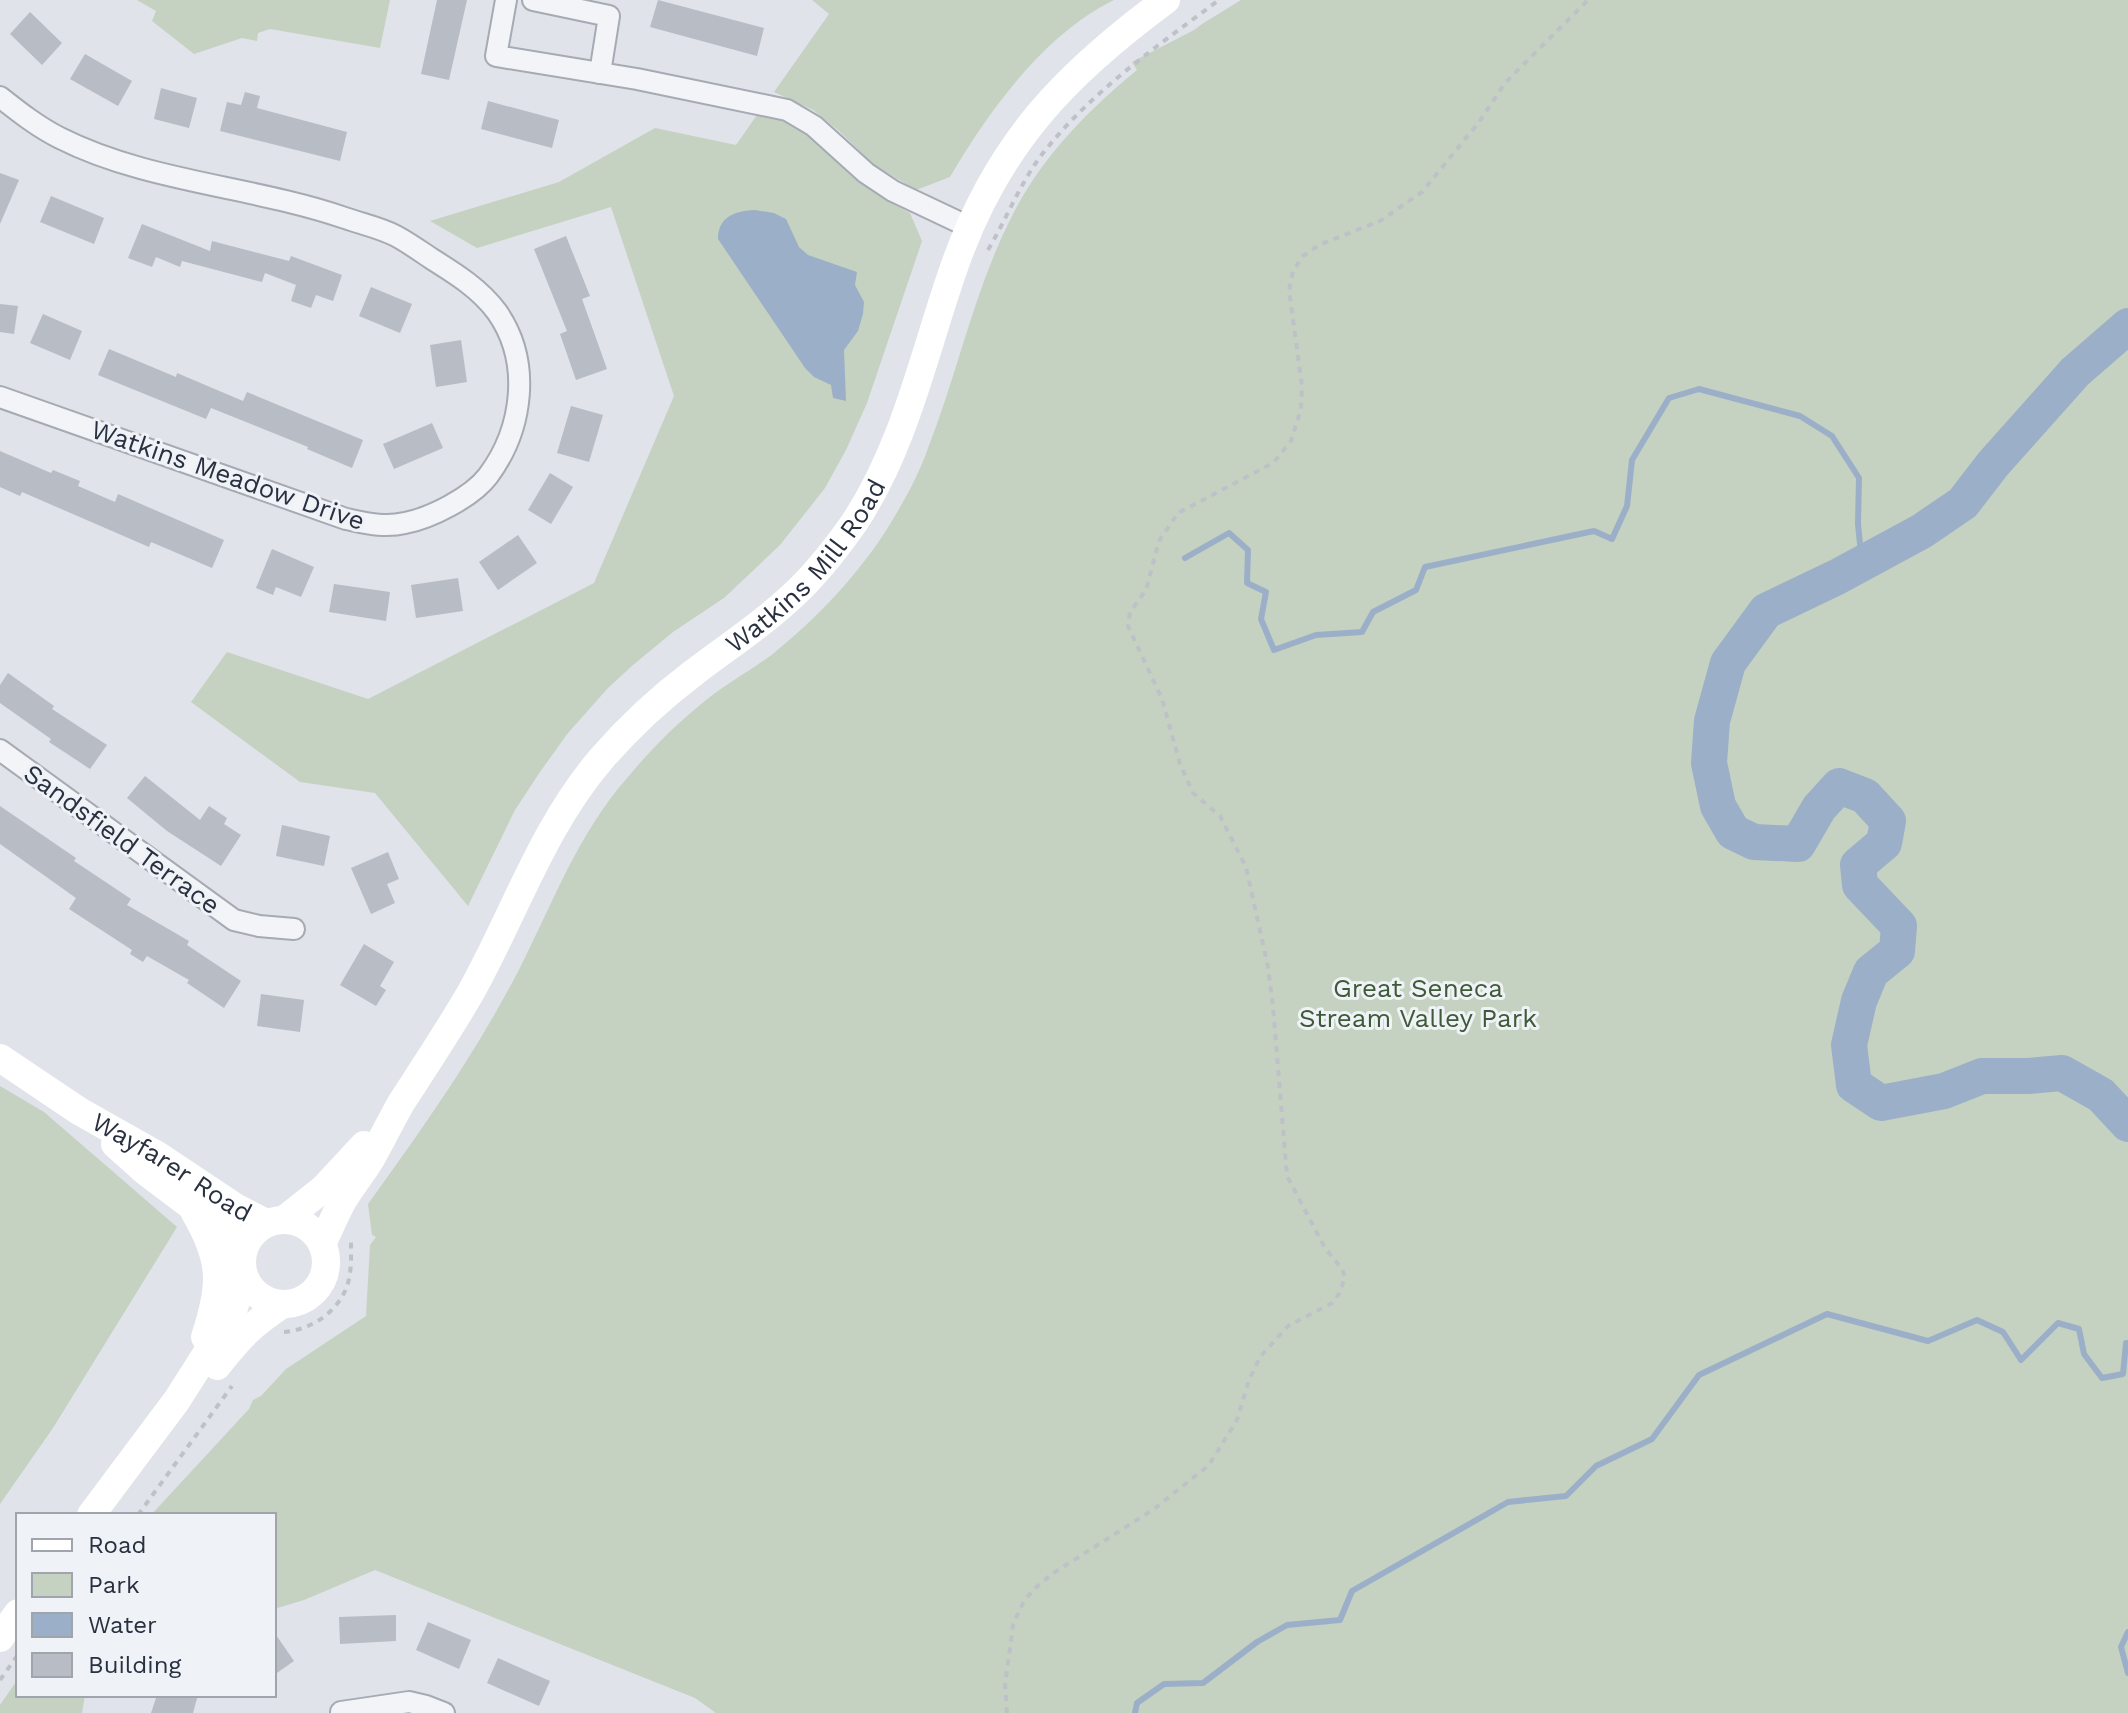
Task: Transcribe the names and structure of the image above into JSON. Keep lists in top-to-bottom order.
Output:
{
  "streets": {
    "street": [
      "Watkins Meadow Drive",
      "Watkins Mill Road",
      "Sandsfield Terrace",
      "Wayfarer Road"
    ]
  },
  "crossings": [
    ["Watkins Mill Road", "Wayfarer Road"]
  ],
  "parks": ["Great Seneca Stream Valley Park"],
  "legend": [
    "Road",
    "Park",
    "Water",
    "Building"
  ]
}
